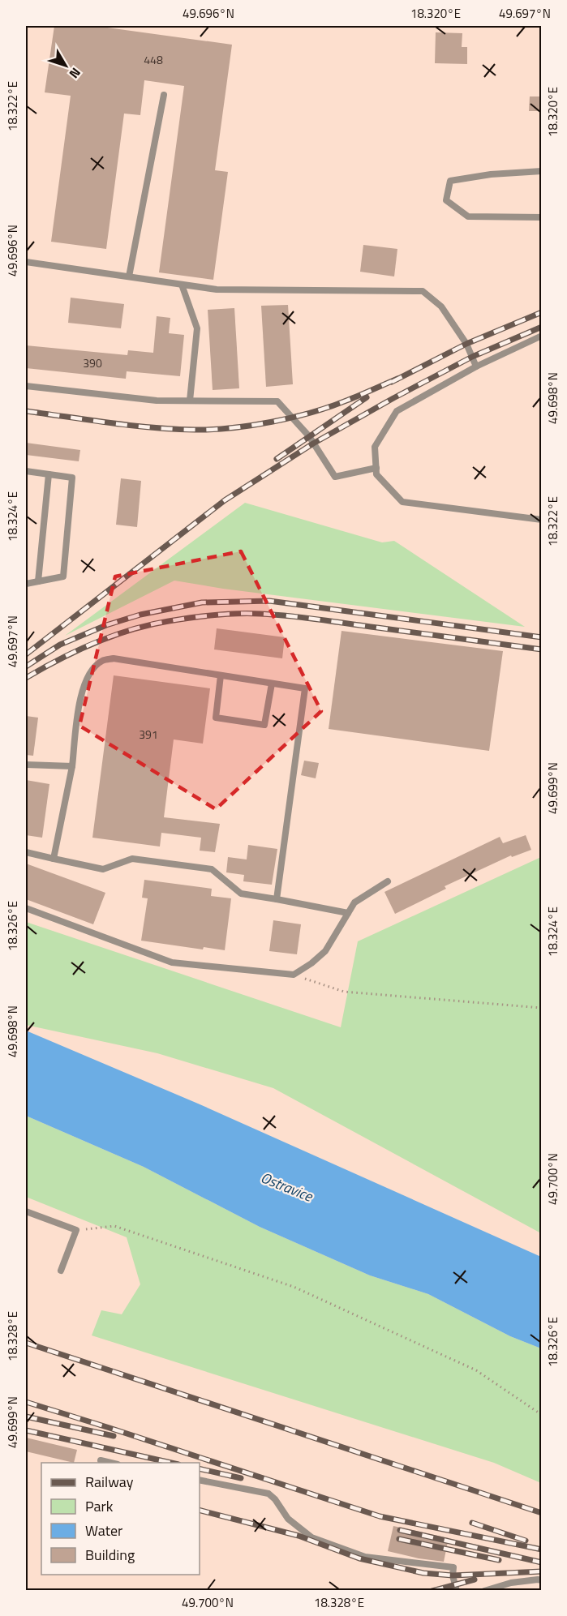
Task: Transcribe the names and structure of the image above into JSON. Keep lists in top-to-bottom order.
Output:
{
  "water": ["Ostravice"],
  "house_numbers": ["448", "390", "391"],
  "legend": [
    "Railway",
    "Park",
    "Water",
    "Building"
  ],
  "north": "bottom right",
  "coordinates": [
    "49.696°N",
    "18.320°E",
    "49.697°N",
    "18.322°E",
    "49.698°N",
    "18.324°E",
    "49.699°N",
    "18.326°E",
    "49.700°N",
    "18.328°E"
  ]
}
